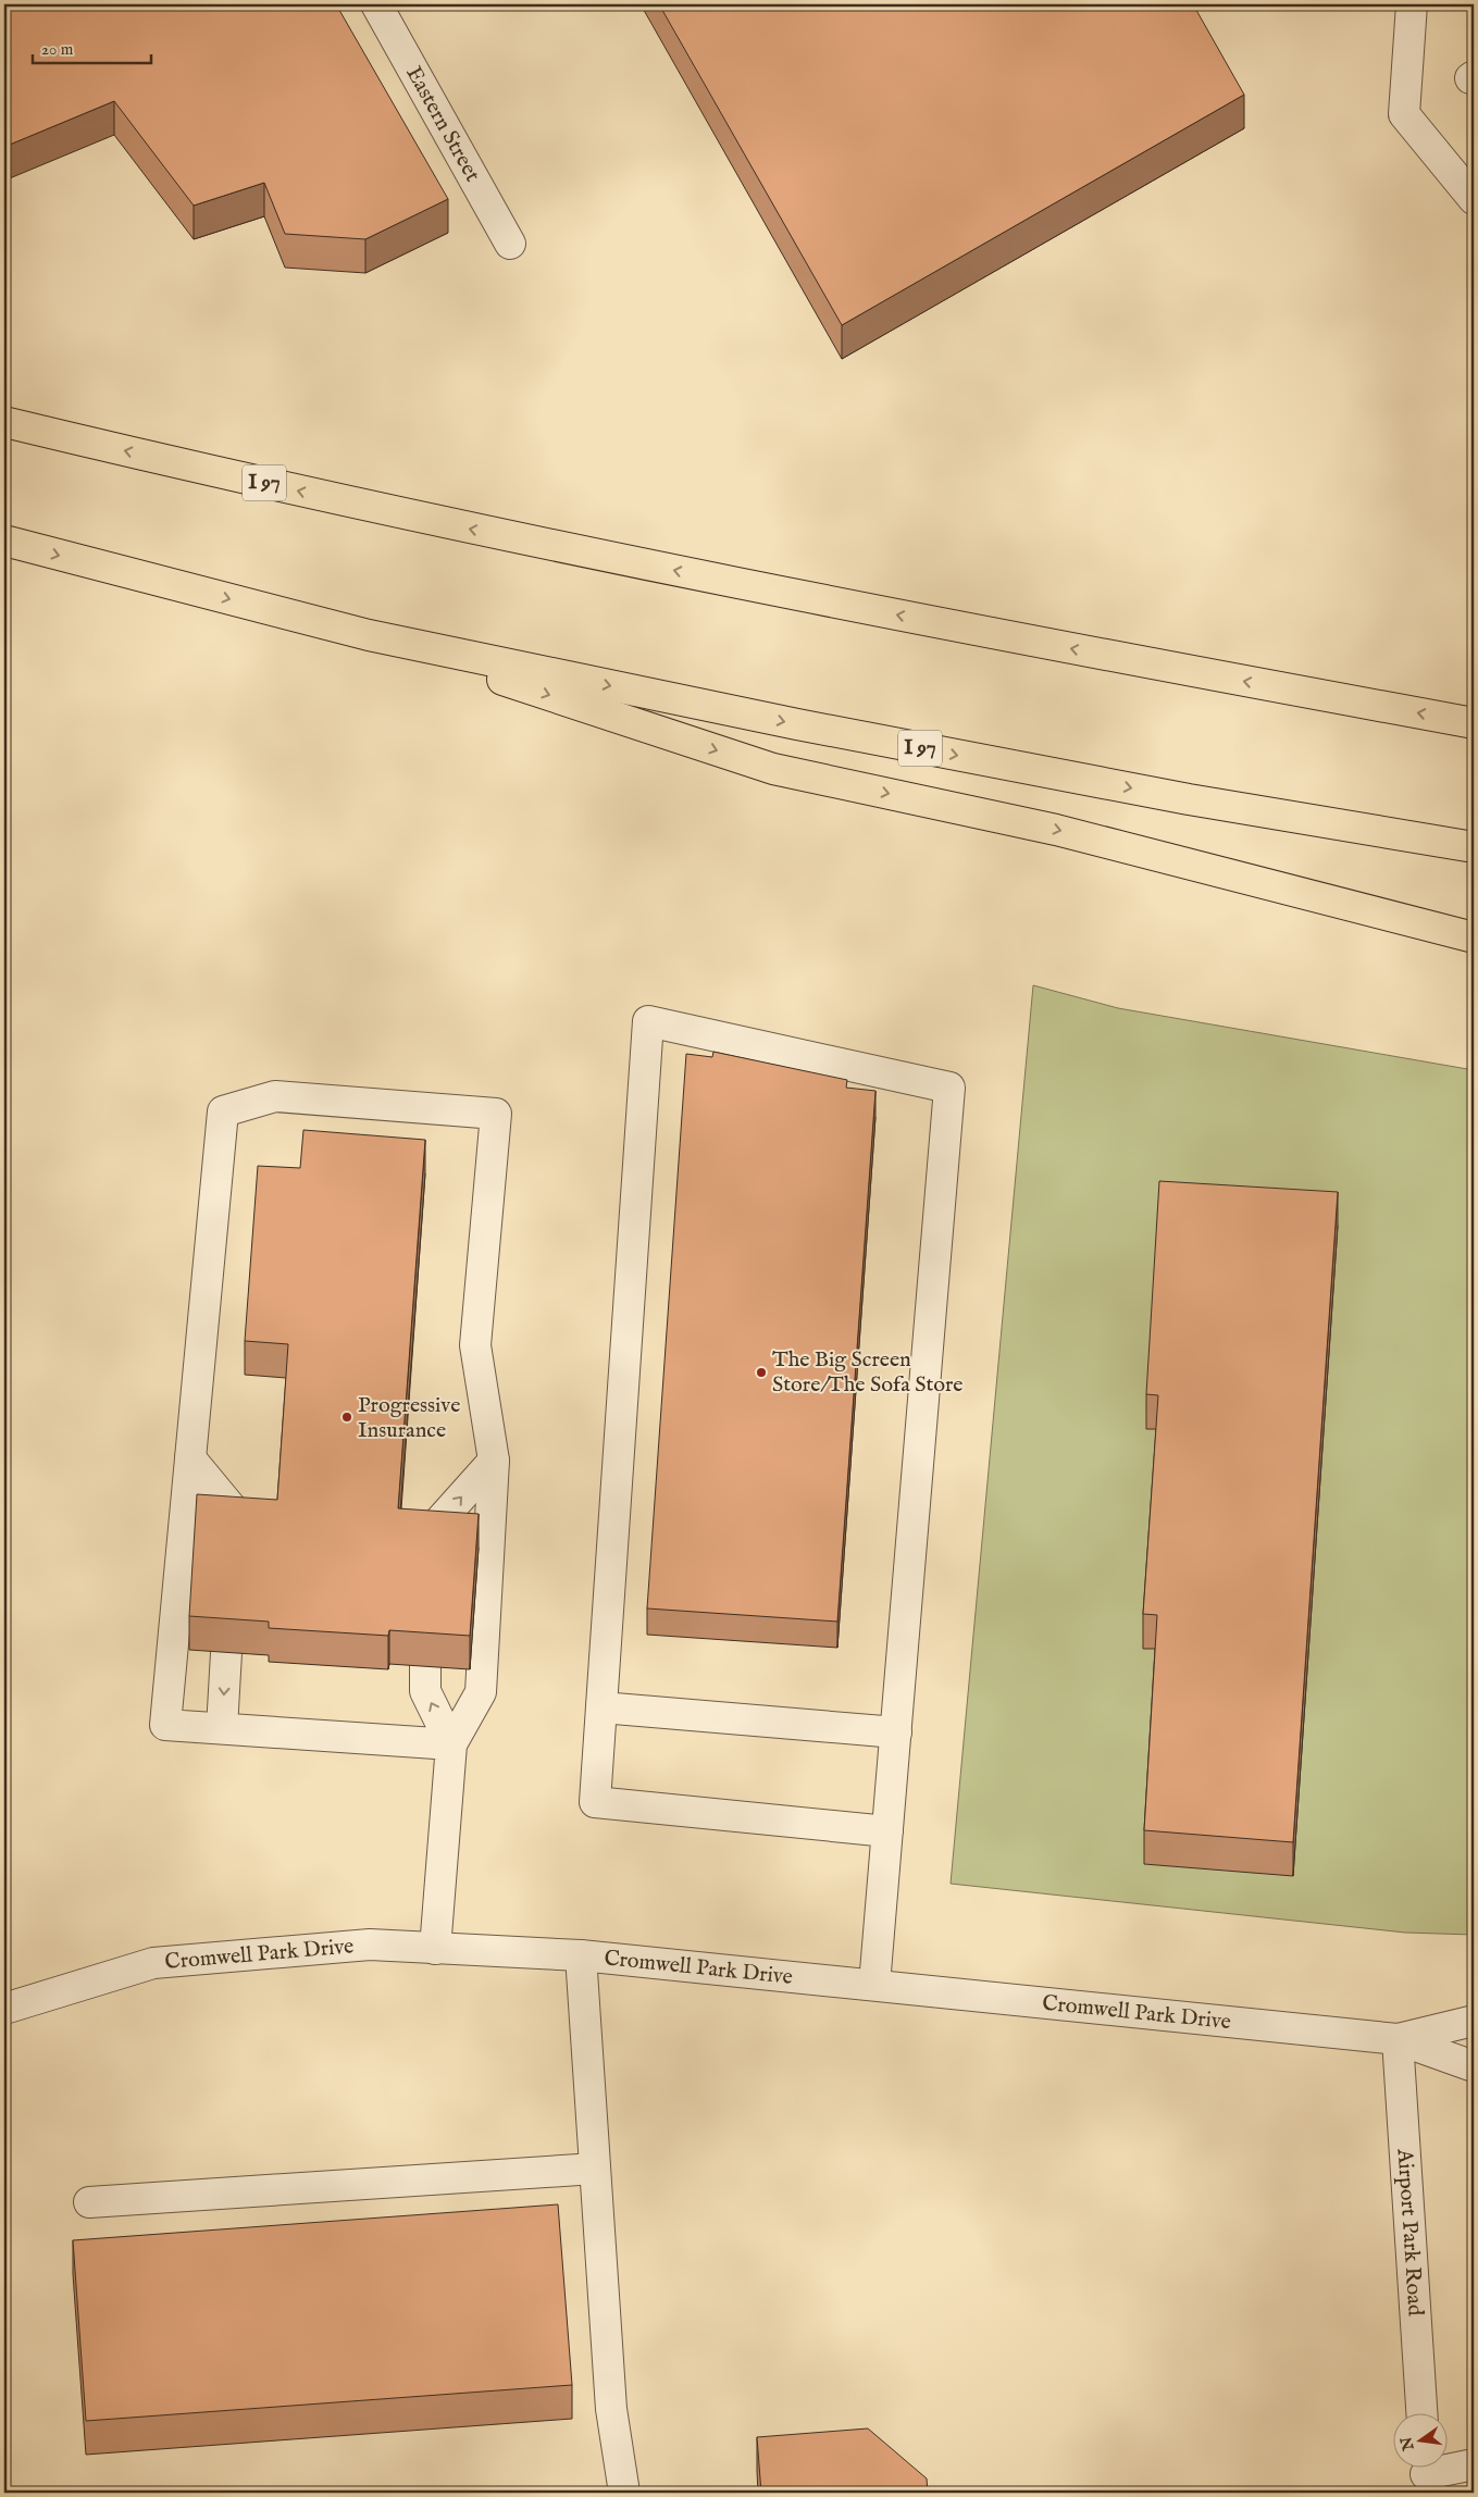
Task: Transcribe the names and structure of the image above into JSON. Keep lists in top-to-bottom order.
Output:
{
  "streets": {
    "highway": ["I 97"],
    "street": ["Eastern Street", "Cromwell Park Drive", "Airport Park Road"]
  },
  "crossings": [
    ["Cromwell Park Drive", "Airport Park Road"]
  ],
  "places": ["The Big Screen Store/The Sofa Store", "Progressive Insurance"],
  "scale_bar": "20 m",
  "north": "left"
}
